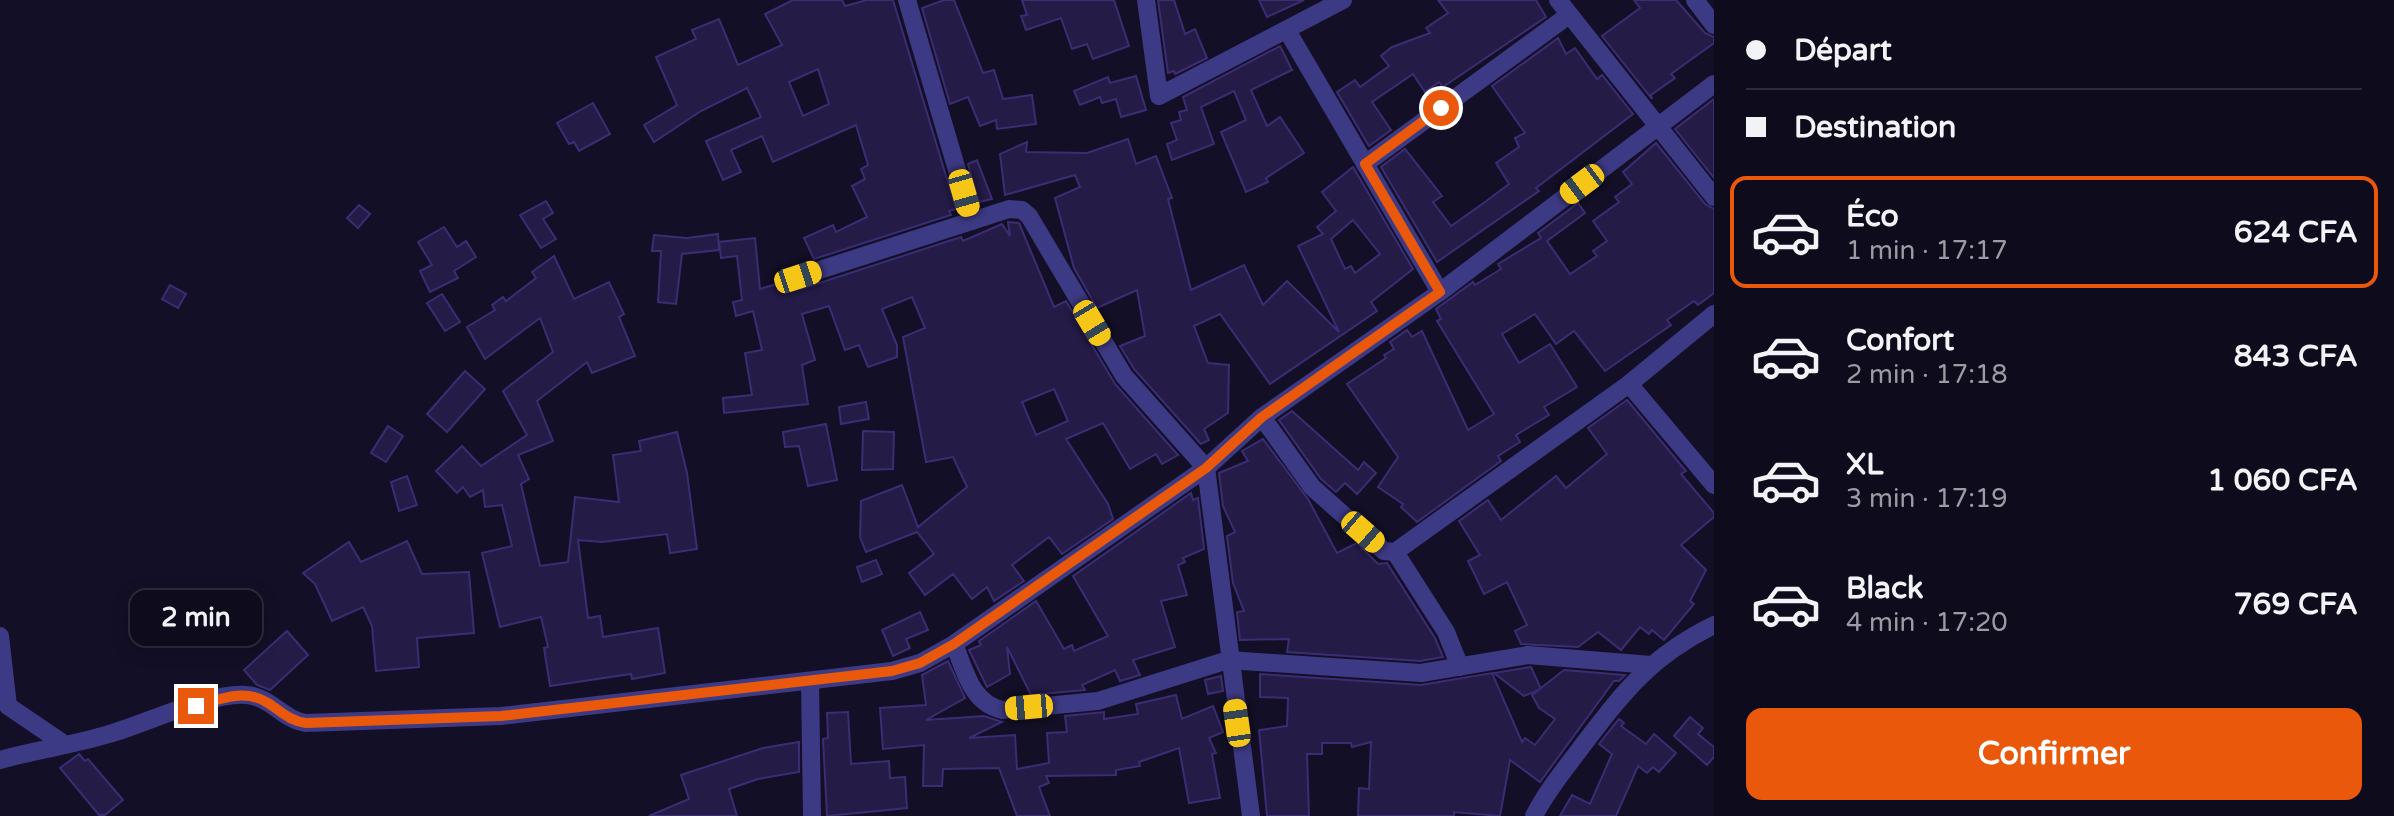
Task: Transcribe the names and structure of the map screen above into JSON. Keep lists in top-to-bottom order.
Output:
{
  "page": {
    "banner": ["Départ", "Destination"],
    "list": [
      {
        "name": "Éco",
        "note": "1 min · 17:17",
        "value": "624 CFA"
      },
      {
        "name": "Confort",
        "note": "2 min · 17:18",
        "value": "843 CFA"
      },
      {
        "name": "XL",
        "note": "3 min · 17:19",
        "value": "1 060 CFA"
      },
      {
        "name": "Black",
        "note": "4 min · 17:20",
        "value": "769 CFA"
      }
    ],
    "bubble": "2 min",
    "buttons": "Confirmer"
  }
}
